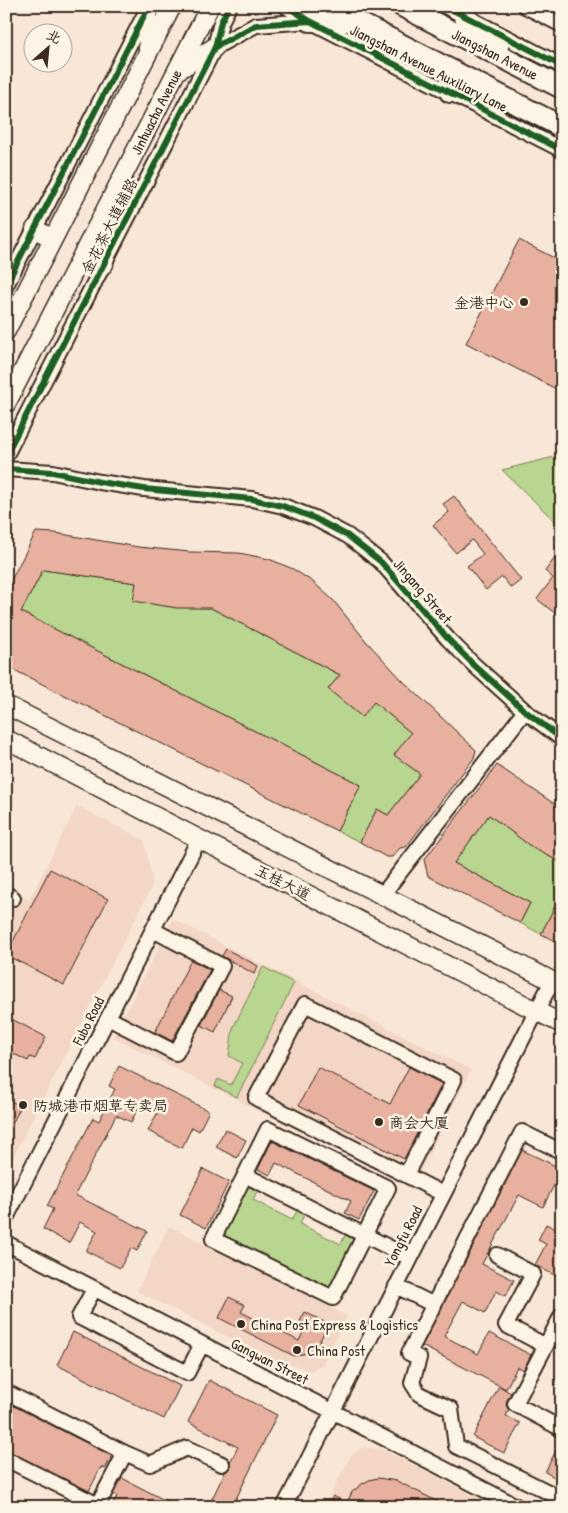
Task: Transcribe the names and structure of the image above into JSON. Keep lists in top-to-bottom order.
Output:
{
  "streets": {
    "highway": ["Jiangshan Avenue"],
    "main road": ["Jinhuacha Avenue", "玉桂大道"],
    "street": [
      "Jiangshan Avenue Auxiliary Lane",
      "金花茶大道辅路",
      "Jingang Street",
      "Fubo Road",
      "Yongfu Road",
      "Gangwan Street"
    ]
  },
  "crossings": [
    ["玉桂大道", "Fubo Road"],
    ["玉桂大道", "Yongfu Road"],
    ["Yongfu Road", "Gangwan Street"]
  ],
  "places": [
    "金港中心",
    "防城港市烟草专卖局",
    "商会大厦",
    "China Post Express & Logistics",
    "China Post"
  ],
  "north": "top right"
}
